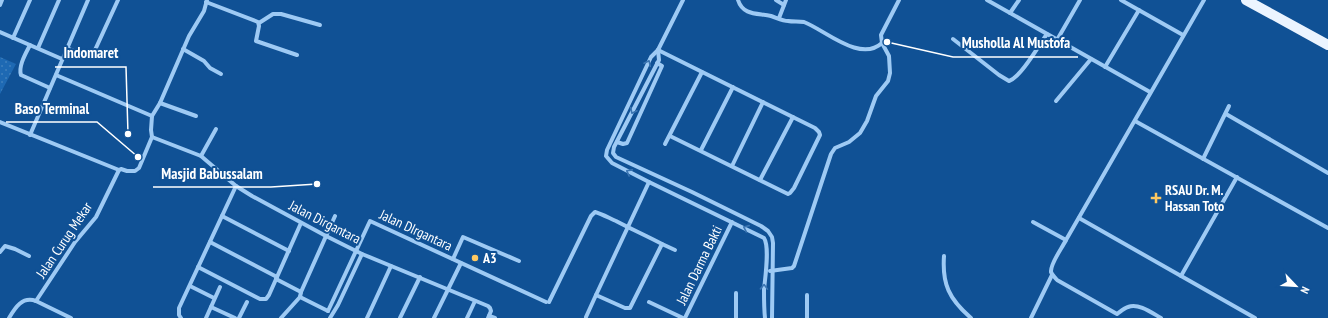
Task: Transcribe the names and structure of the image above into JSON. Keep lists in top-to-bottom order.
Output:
{
  "streets": {
    "street": [
      "Jalan Dirgantara",
      "Jalan DIrgantara",
      "Jalan Curug Mekar",
      "Jalan Darma Bakti"
    ]
  },
  "crossings": [
    ["Jalan Dirgantara", "Jalan DIrgantara"]
  ],
  "places": {
    "other": [
      "Musholla Al Mustofa",
      "Indomaret",
      "Baso Terminal",
      "Masjid Babussalam",
      "A3"
    ],
    "health": ["RSAU Dr. M. Hassan Toto"]
  },
  "north": "bottom right"
}
